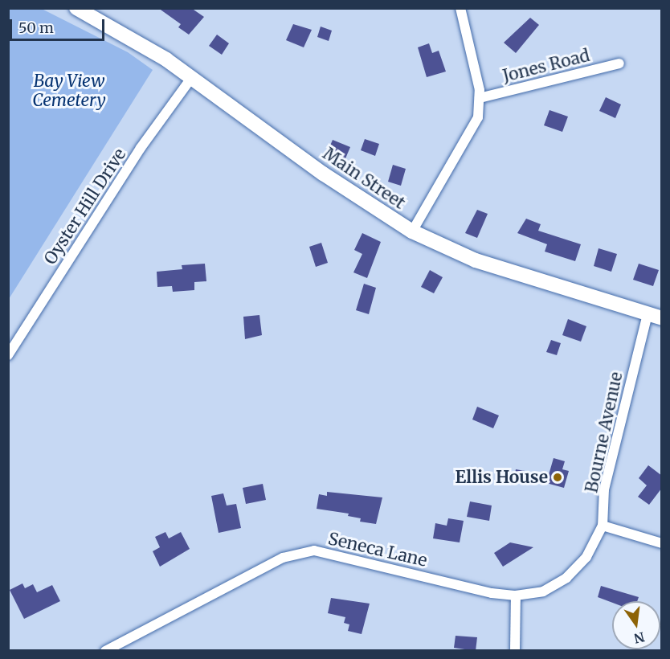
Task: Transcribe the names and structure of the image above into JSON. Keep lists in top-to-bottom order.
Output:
{
  "streets": {
    "main road": ["Main Street"],
    "street": [
      "Jones Road",
      "Oyster Hill Drive",
      "Bourne Avenue",
      "Seneca Lane"
    ]
  },
  "crossings": [
    ["Main Street", "Oyster Hill Drive"],
    ["Main Street", "Bourne Avenue"],
    ["Bourne Avenue", "Seneca Lane"]
  ],
  "parks": ["Bay View Cemetery"],
  "places": ["Ellis House"],
  "scale_bar": "50 m",
  "north": "bottom"
}
